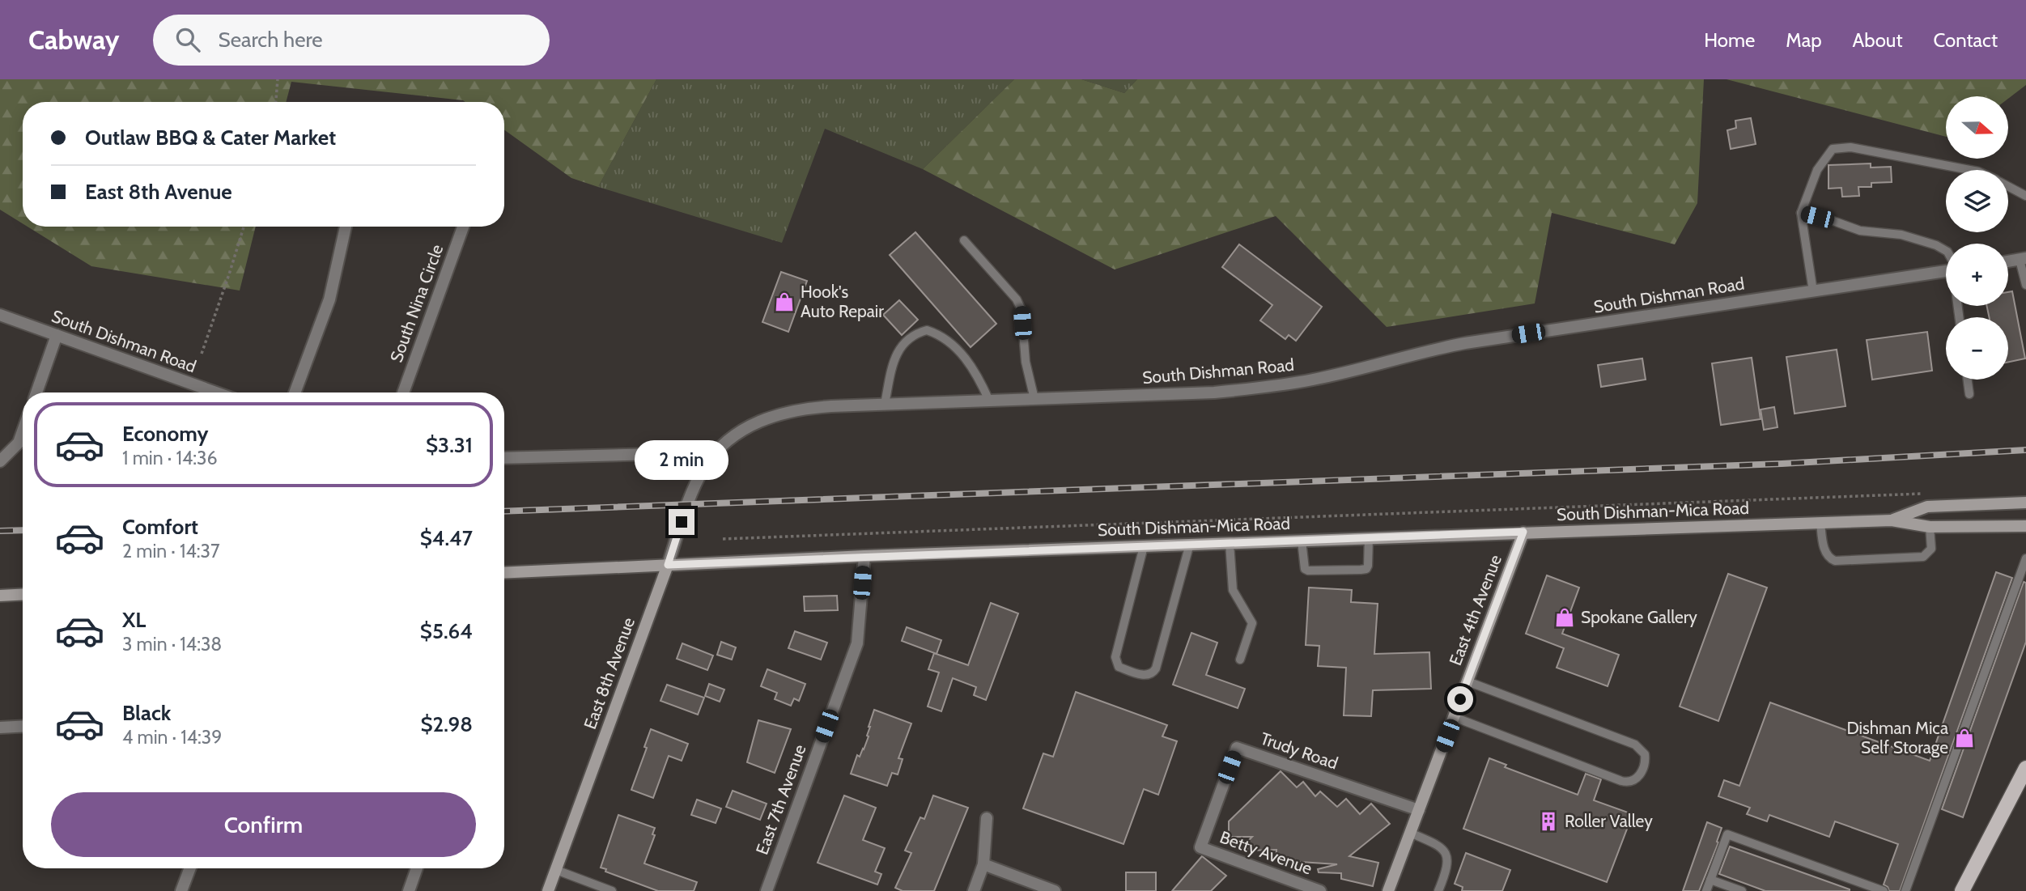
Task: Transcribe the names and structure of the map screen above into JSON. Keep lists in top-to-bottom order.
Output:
{
  "streets": {
    "main road": ["South Dishman-Mica Road", "East 4th Avenue", "East 8th Avenue"],
    "street": [
      "South Dishman Road",
      "South Nina Circle",
      "Trudy Road",
      "East 7th Avenue",
      "Betty Avenue"
    ]
  },
  "crossings": [
    ["South Dishman Road", "East 8th Avenue"],
    ["South Dishman-Mica Road", "East 4th Avenue"],
    ["South Dishman-Mica Road", "East 8th Avenue"],
    ["South Dishman-Mica Road", "East 7th Avenue"],
    ["East 4th Avenue", "Trudy Road"],
    ["Trudy Road", "Betty Avenue"]
  ],
  "places": {
    "shop": ["Hook's Auto Repair", "Spokane Gallery", "Dishman Mica Self Storage"],
    "building": ["Roller Valley"]
  },
  "north": "right",
  "page": {
    "header": "Cabway",
    "search": "Search here",
    "nav": [
      "Home",
      "Map",
      "About",
      "Contact"
    ],
    "map_buttons": ["+", "−"],
    "banner": ["Outlaw BBQ & Cater Market", "East 8th Avenue"],
    "list": [
      {
        "name": "Economy",
        "note": "1 min · 14:36",
        "value": "$3.31"
      },
      {
        "name": "Comfort",
        "note": "2 min · 14:37",
        "value": "$4.47"
      },
      {
        "name": "XL",
        "note": "3 min · 14:38",
        "value": "$5.64"
      },
      {
        "name": "Black",
        "note": "4 min · 14:39",
        "value": "$2.98"
      }
    ],
    "bubble": "2 min",
    "buttons": "Confirm"
  }
}
